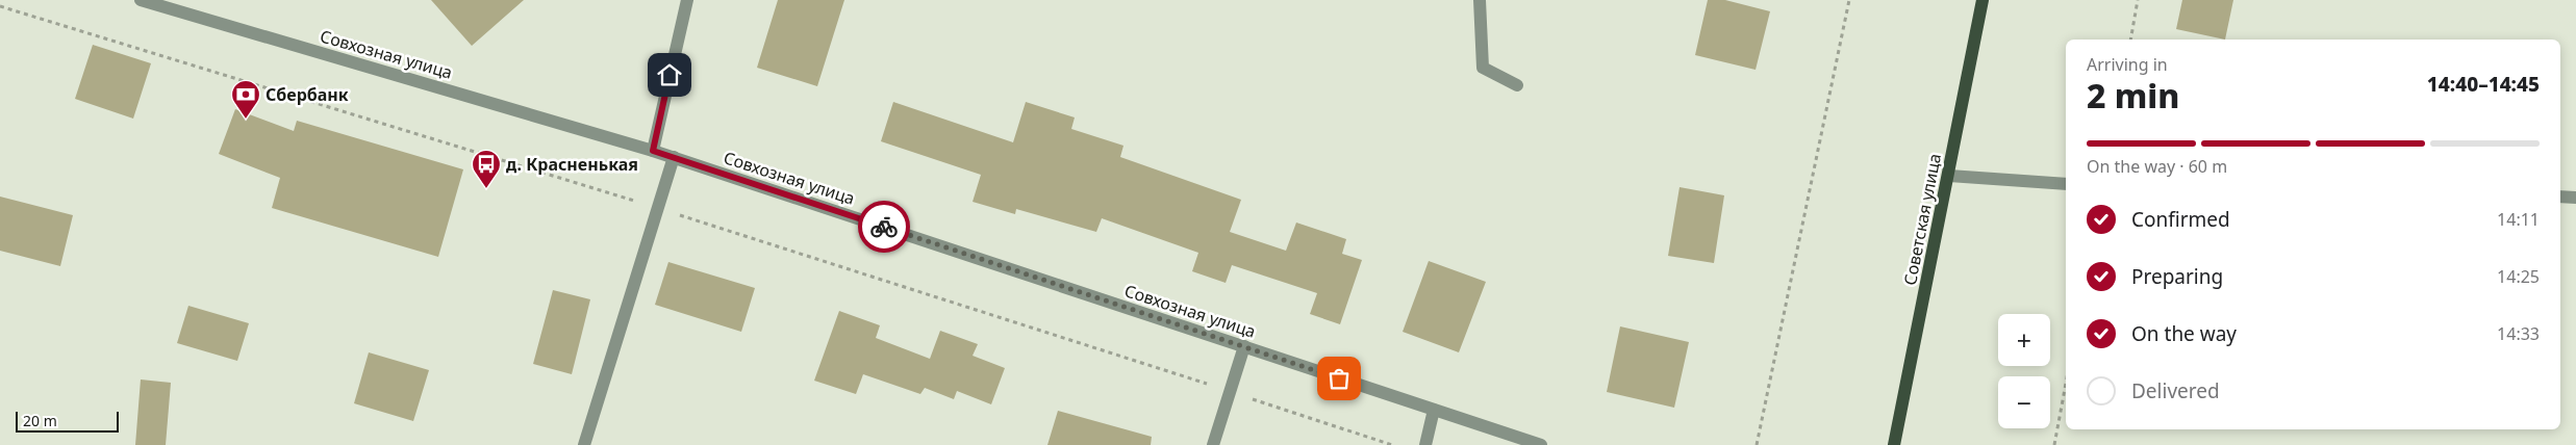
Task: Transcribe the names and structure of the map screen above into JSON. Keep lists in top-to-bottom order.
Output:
{
  "streets": {
    "main road": ["Советская улица"],
    "street": ["Совхозная улица"]
  },
  "places": {
    "bank": ["Сбербанк"],
    "bus stop": ["д. Красненькая"]
  },
  "scale_bar": "20 m",
  "page": {
    "heading": ["2 min", "Arriving in", "14:40–14:45"],
    "bar": "On the way · 60 m",
    "list": [
      ["Confirmed", "14:11"],
      ["Preparing", "14:25"],
      ["On the way", "14:33"],
      "Delivered"
    ],
    "map_buttons": ["+", "−"],
    "scale": "20 m"
  }
}
